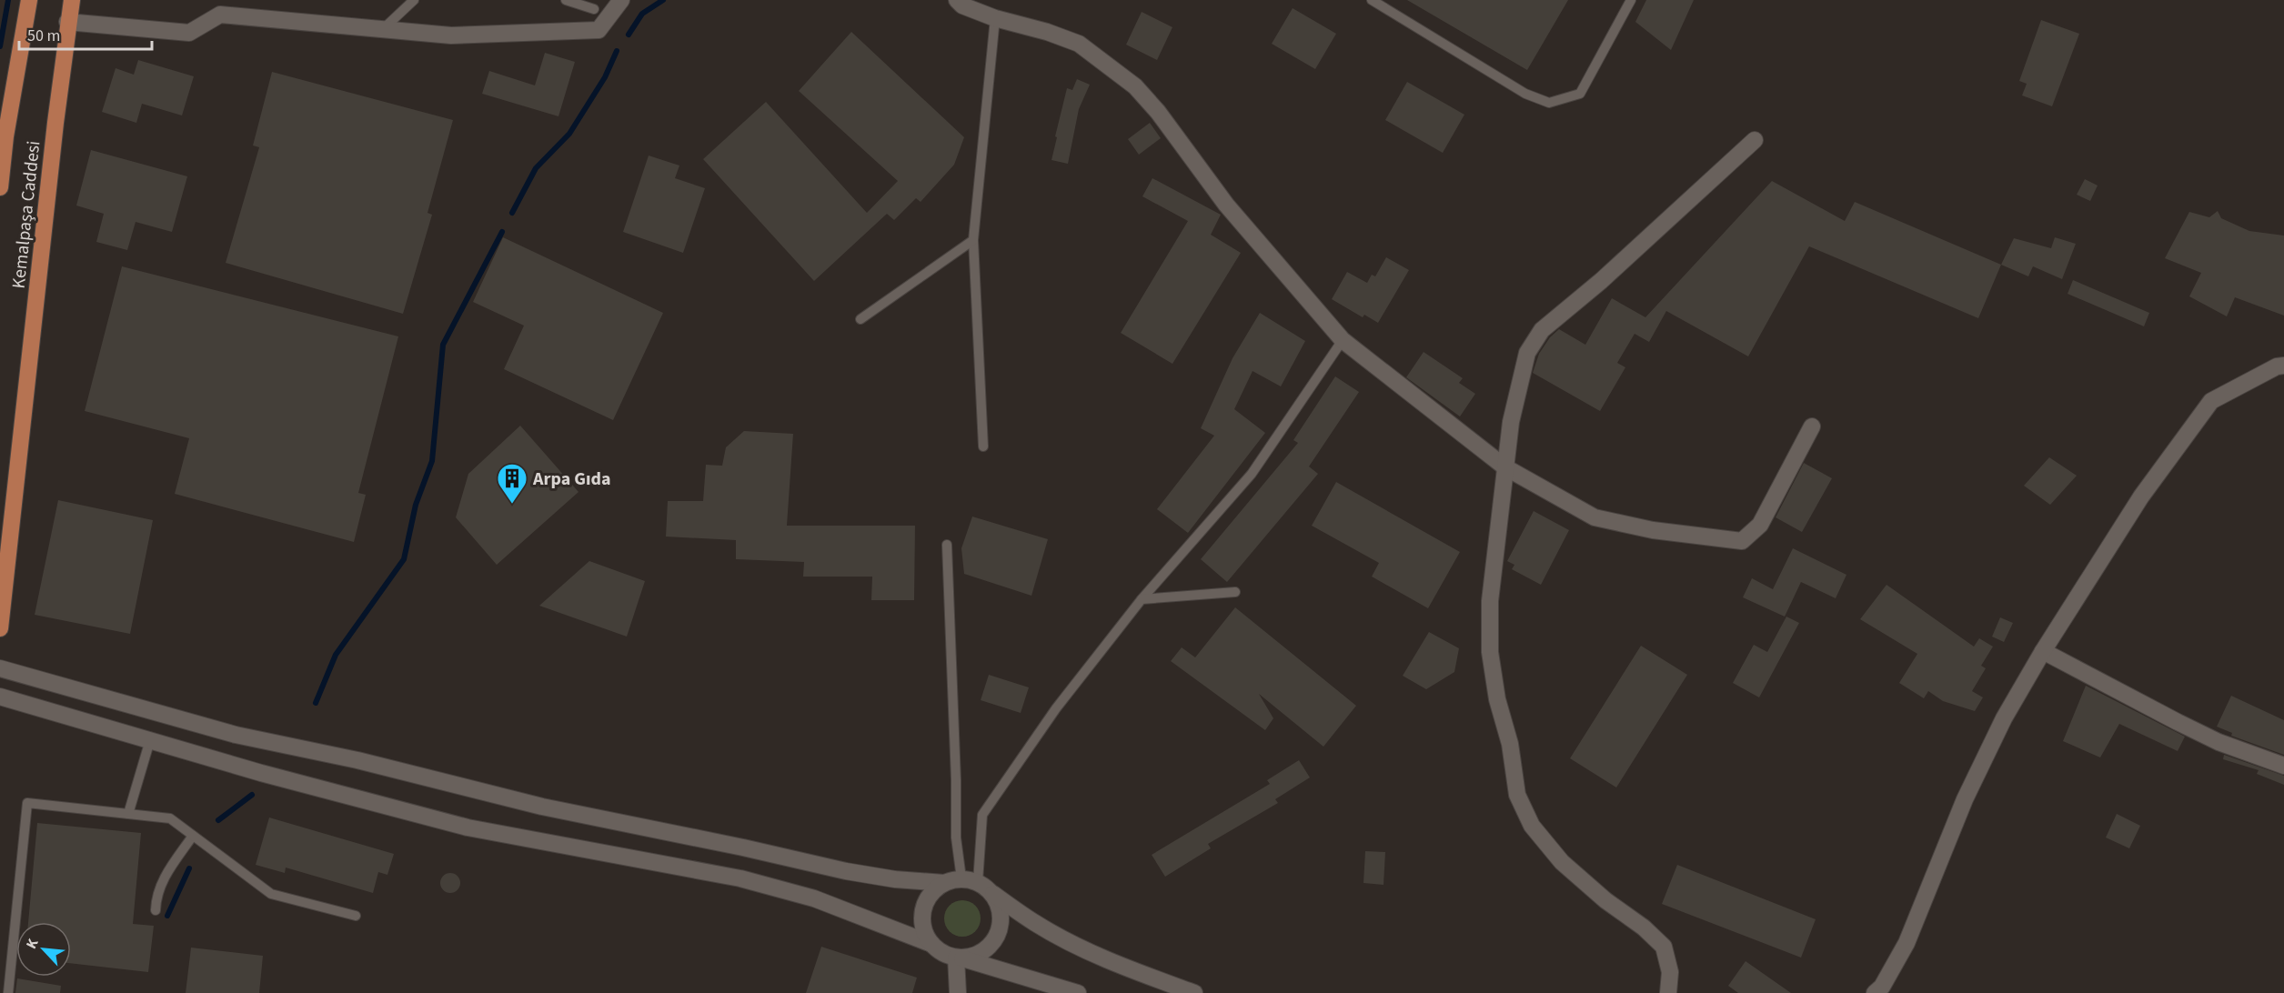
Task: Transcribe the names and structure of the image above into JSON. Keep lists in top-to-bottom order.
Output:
{
  "streets": {
    "main road": ["Kemalpaşa Caddesi"]
  },
  "places": {
    "building": ["Arpa Gıda"]
  },
  "scale_bar": "50 m",
  "north": "top left"
}
